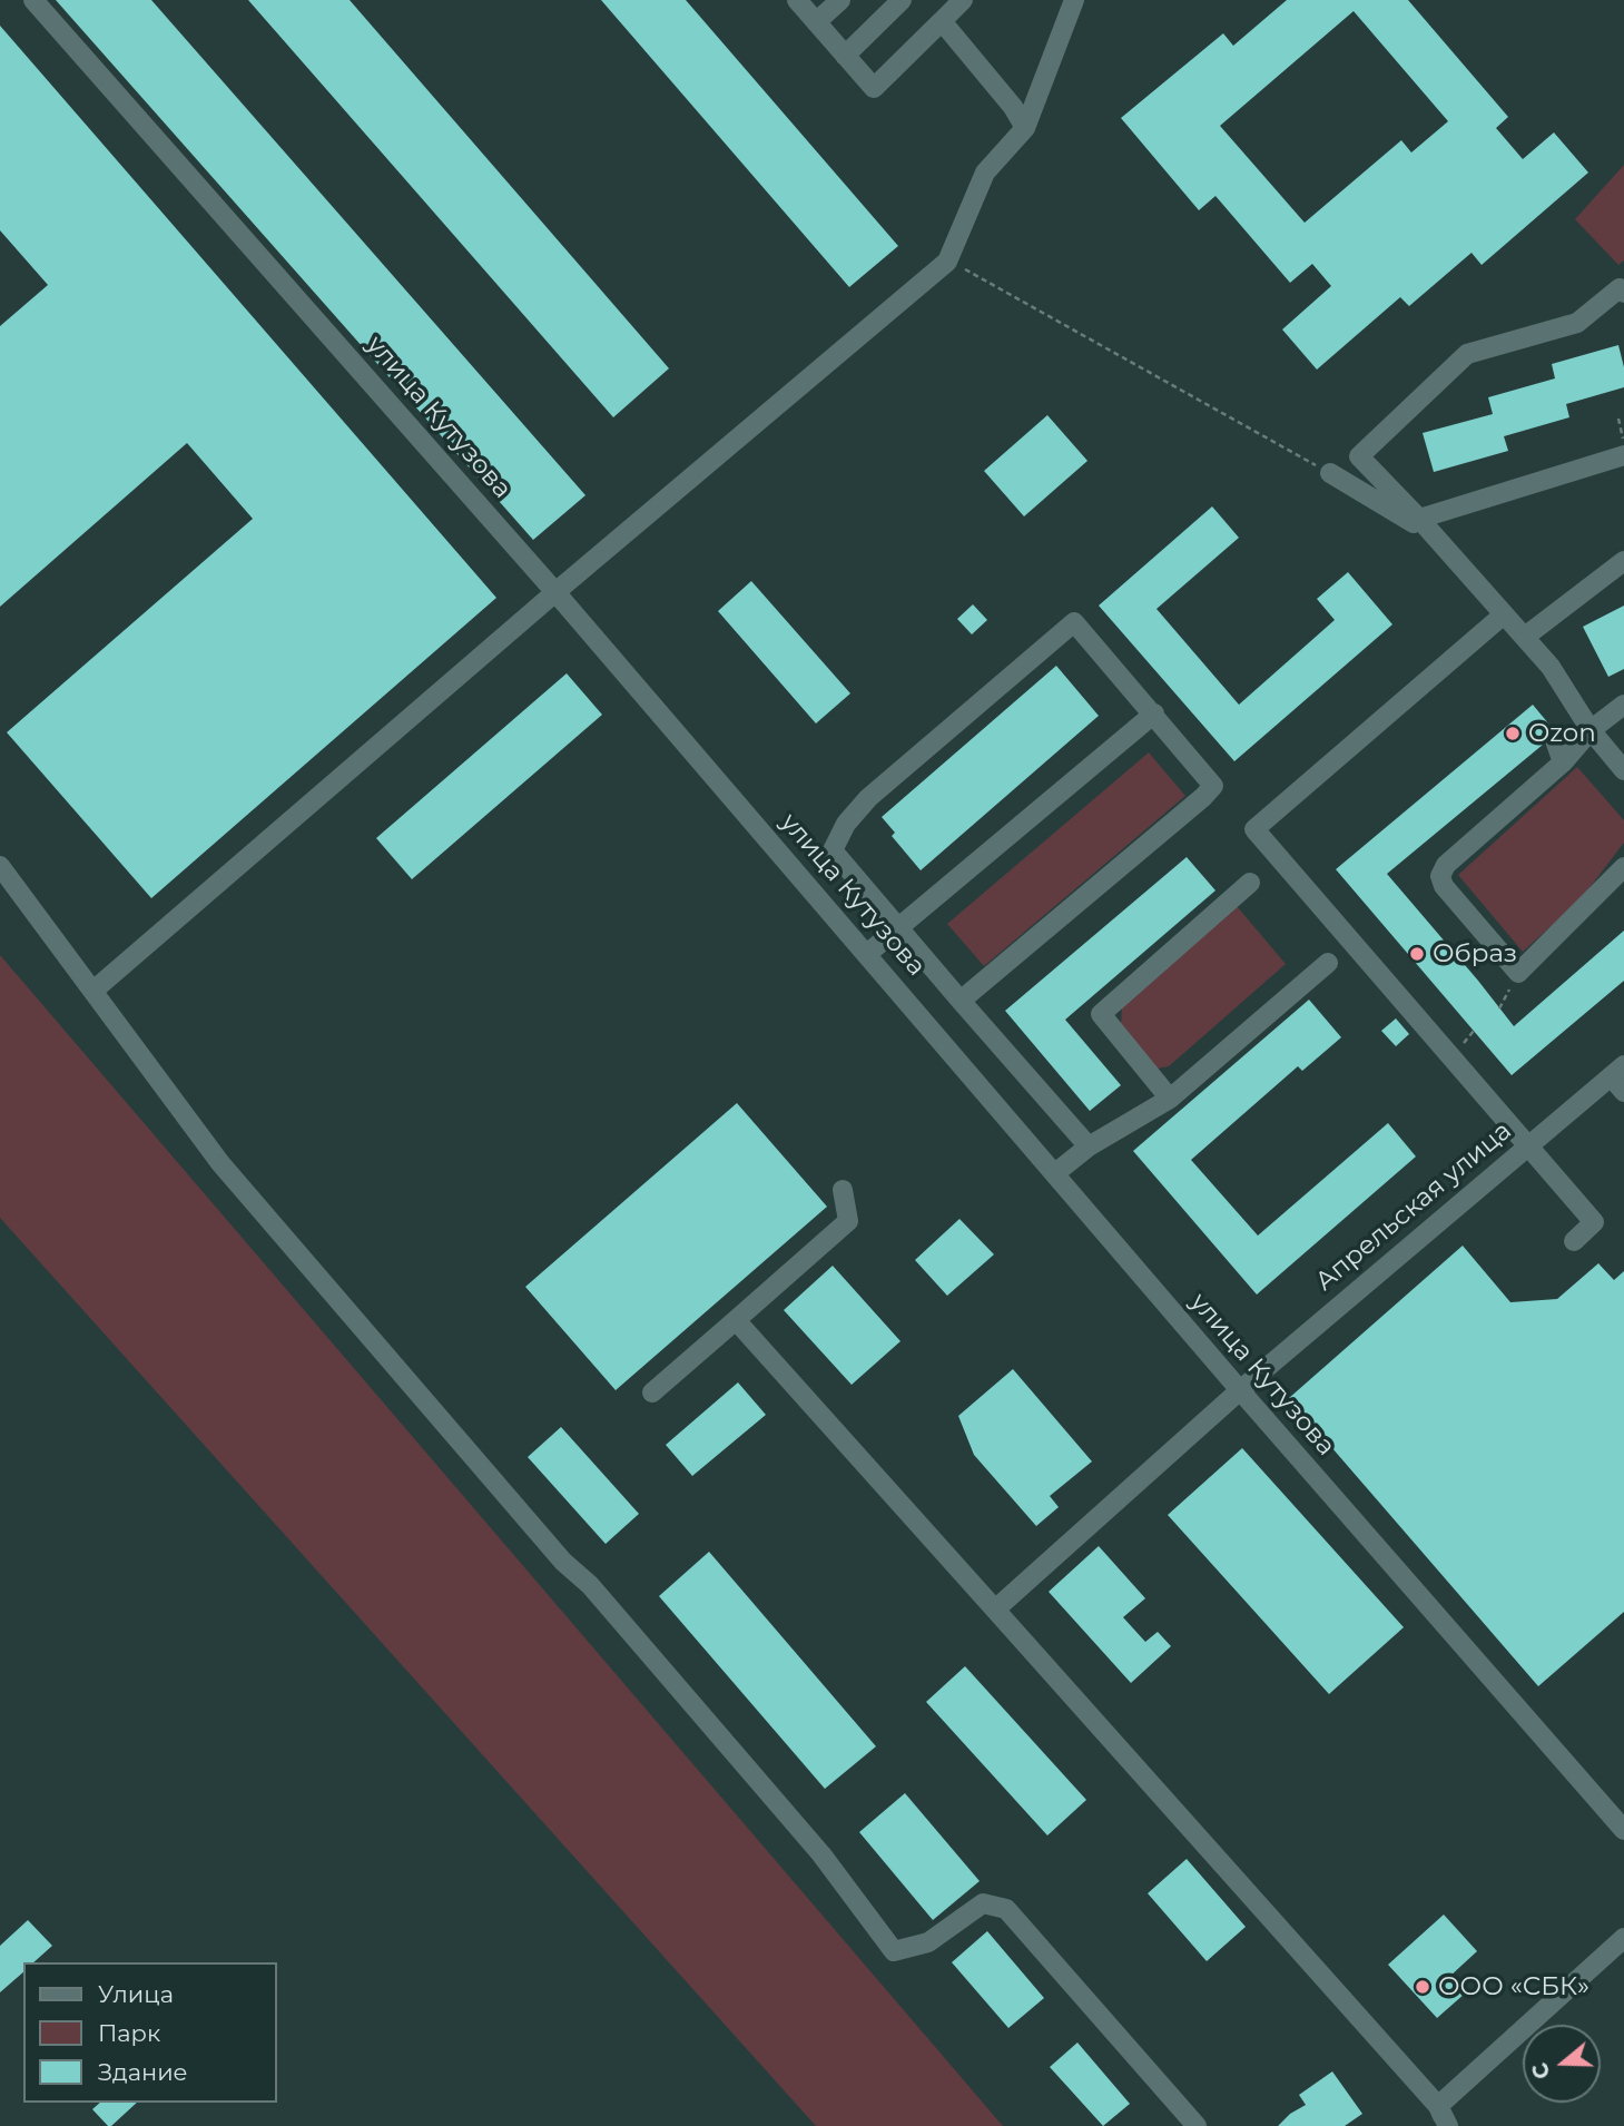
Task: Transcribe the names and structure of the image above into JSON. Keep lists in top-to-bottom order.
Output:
{
  "streets": {
    "street": ["улица Кутузова", "Апрельская улица"]
  },
  "crossings": [
    ["улица Кутузова", "Апрельская улица"]
  ],
  "places": ["Ozon", "Образ", "ООО «СБК»"],
  "legend": ["Улица", "Парк", "Здание"],
  "north": "left"
}
